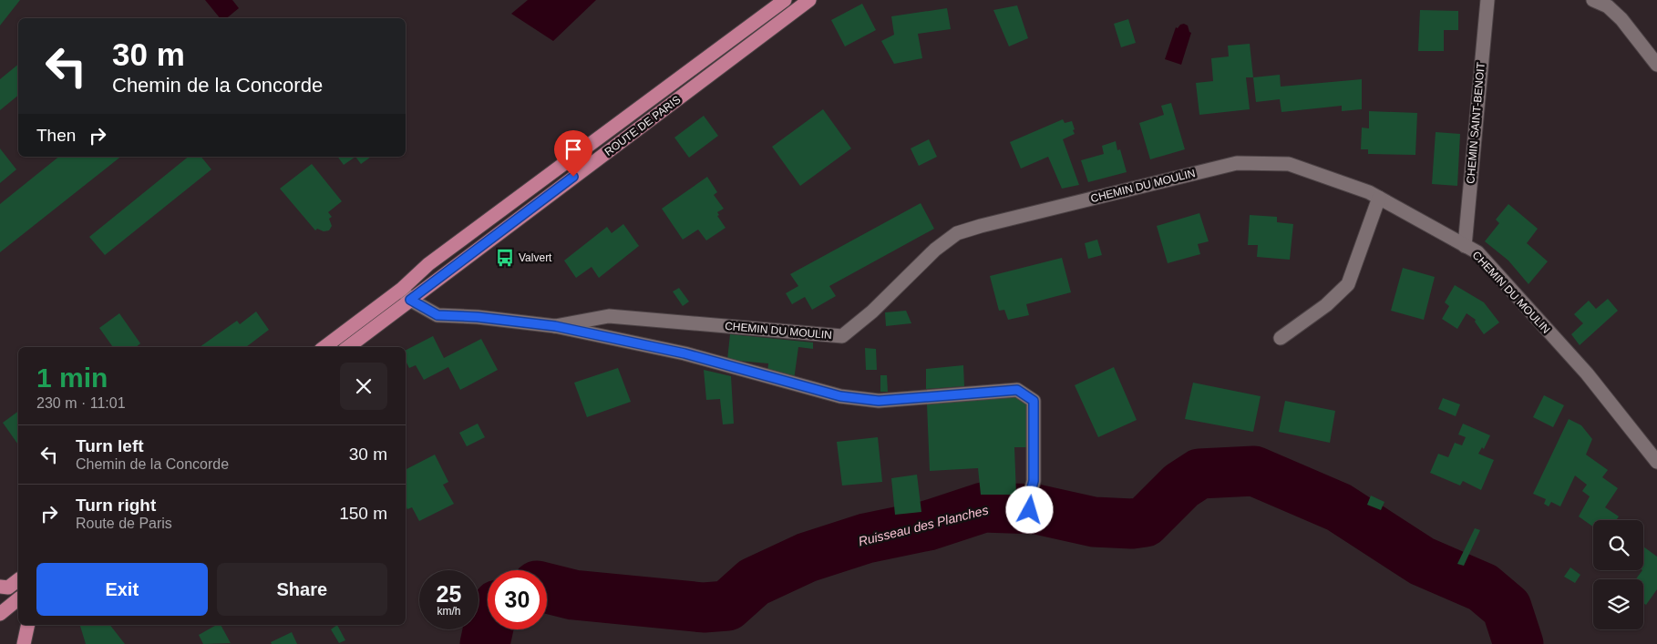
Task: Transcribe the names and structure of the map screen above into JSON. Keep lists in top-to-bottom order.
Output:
{
  "streets": {
    "main road": ["ROUTE DE PARIS"],
    "street": ["CHEMIN SAINT-BENOIT", "CHEMIN DU MOULIN"]
  },
  "crossings": [
    ["CHEMIN SAINT-BENOIT", "CHEMIN DU MOULIN"]
  ],
  "water": ["Ruisseau des Planches"],
  "places": {
    "bus stop": ["Valvert"]
  },
  "page": {
    "turn": ["30 m", "Chemin de la Concorde"],
    "then": "Then",
    "heading": ["1 min", "230 m · 11:01"],
    "list": [
      {
        "name": "Turn left",
        "note": "Chemin de la Concorde",
        "value": "30 m"
      },
      {
        "name": "Turn right",
        "note": "Route de Paris",
        "value": "150 m"
      }
    ],
    "buttons": ["Exit", "Share"],
    "speed": "25 km/h",
    "limit": "30"
  }
}
